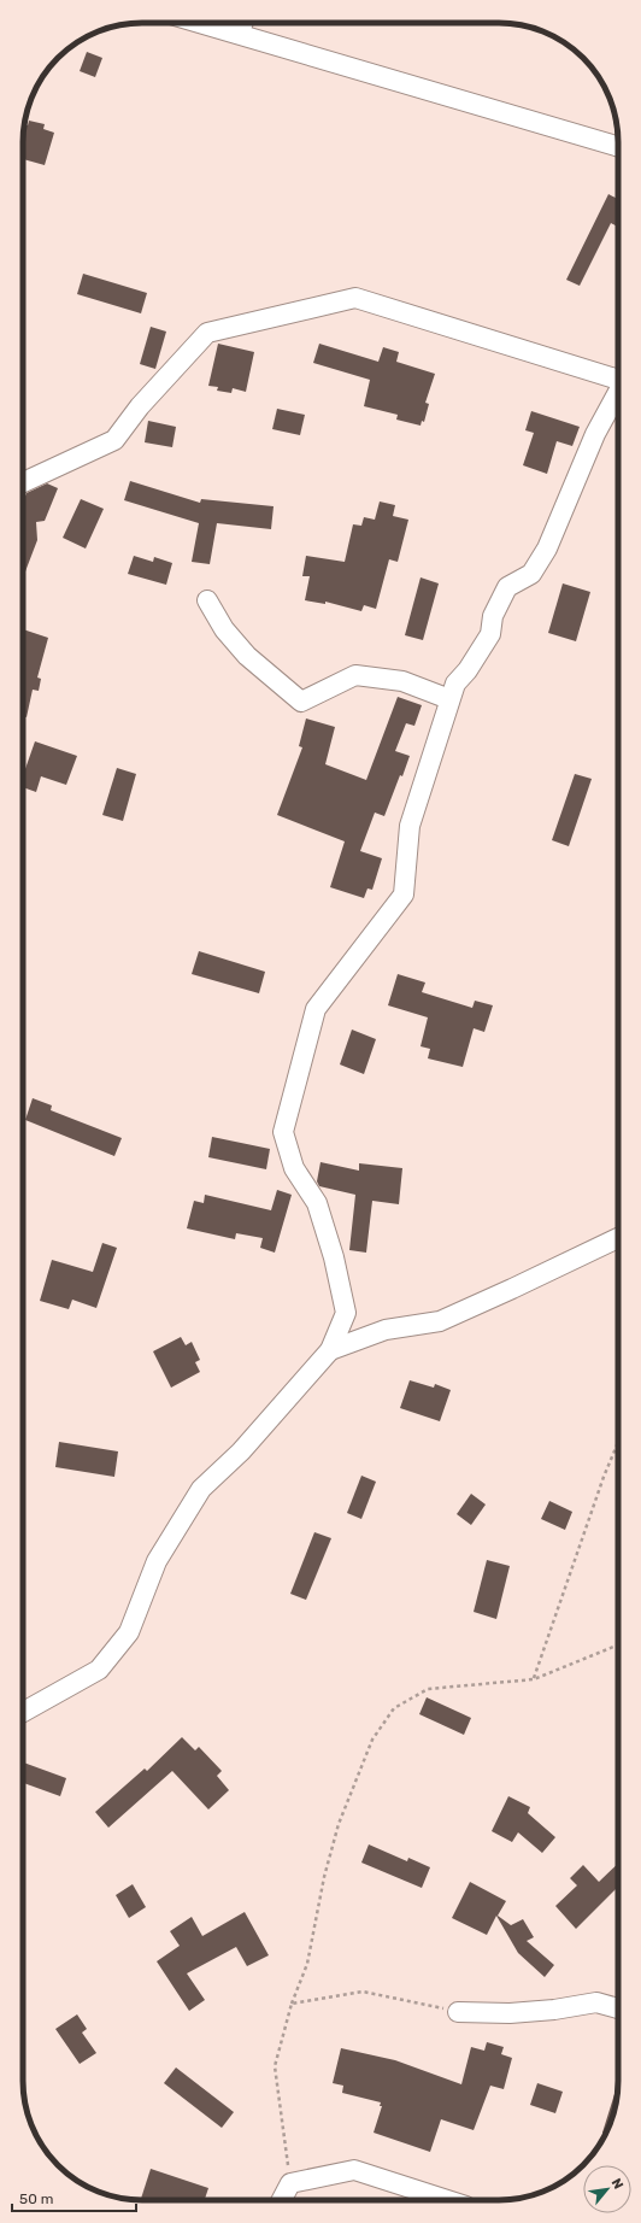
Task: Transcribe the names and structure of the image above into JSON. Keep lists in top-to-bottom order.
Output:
{
  "scale_bar": "50 m",
  "north": "top right"
}
